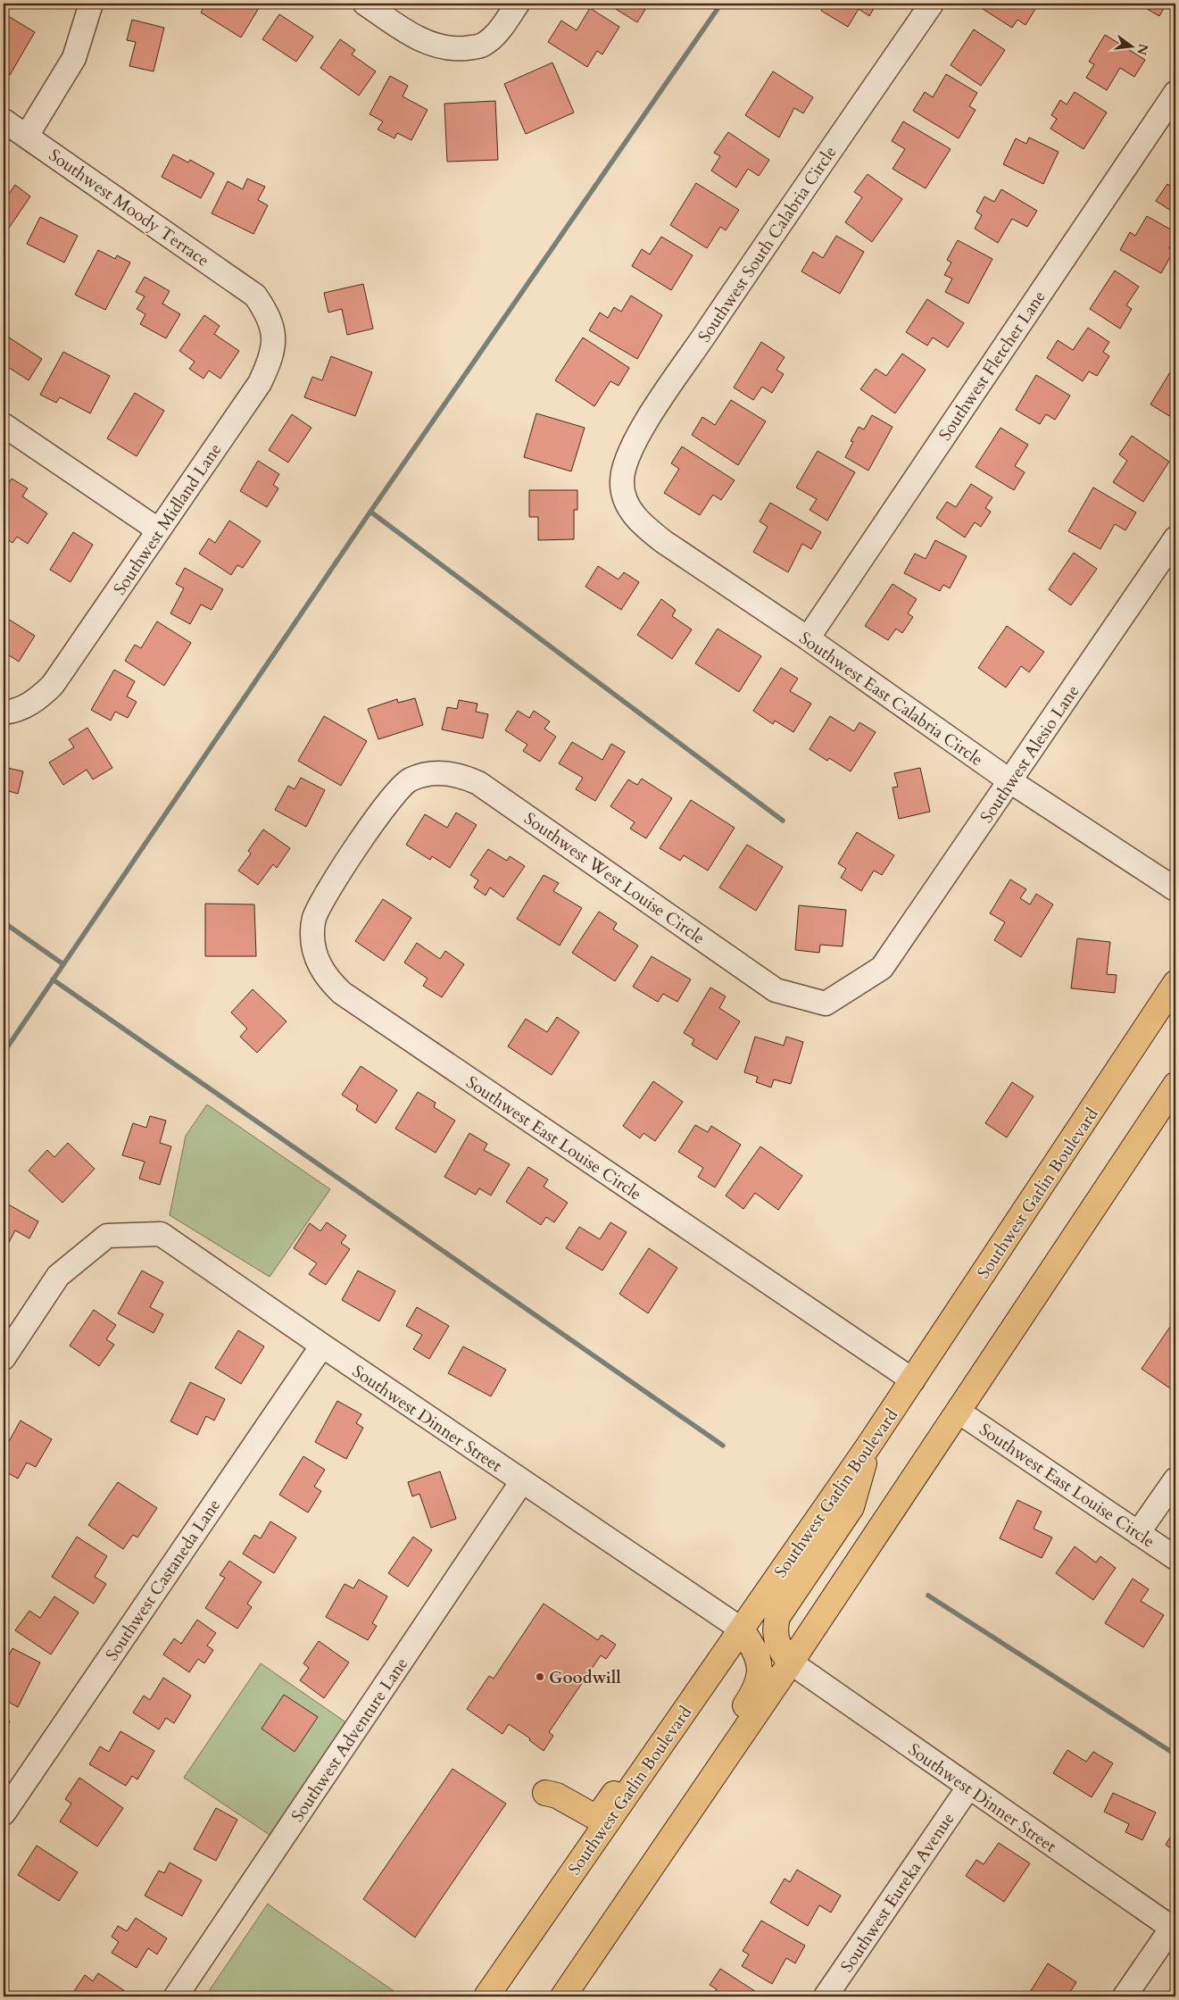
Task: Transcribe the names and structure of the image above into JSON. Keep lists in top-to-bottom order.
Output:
{
  "streets": {
    "main road": ["Southwest Gatlin Boulevard"],
    "street": [
      "Southwest Moody Terrace",
      "Southwest South Calabria Circle",
      "Southwest Fletcher Lane",
      "Southwest Midland Lane",
      "Southwest East Calabria Circle",
      "Southwest Alesio Lane",
      "Southwest West Louise Circle",
      "Southwest East Louise Circle",
      "Southwest Dinner Street",
      "Southwest Castaneda Lane",
      "Southwest Adventure Lane",
      "Southwest Eureka Avenue"
    ]
  },
  "crossings": [
    ["Southwest Moody Terrace", "Southwest Midland Lane"],
    ["Southwest South Calabria Circle", "Southwest East Calabria Circle"],
    ["Southwest Fletcher Lane", "Southwest East Calabria Circle"],
    ["Southwest East Calabria Circle", "Southwest Alesio Lane"],
    ["Southwest Alesio Lane", "Southwest West Louise Circle"],
    ["Southwest West Louise Circle", "Southwest East Louise Circle"],
    ["Southwest East Louise Circle", "Southwest Gatlin Boulevard"],
    ["Southwest Gatlin Boulevard", "Southwest Dinner Street"],
    ["Southwest Dinner Street", "Southwest Castaneda Lane"],
    ["Southwest Dinner Street", "Southwest Adventure Lane"],
    ["Southwest Dinner Street", "Southwest Eureka Avenue"]
  ],
  "places": ["Goodwill"],
  "north": "right"
}
